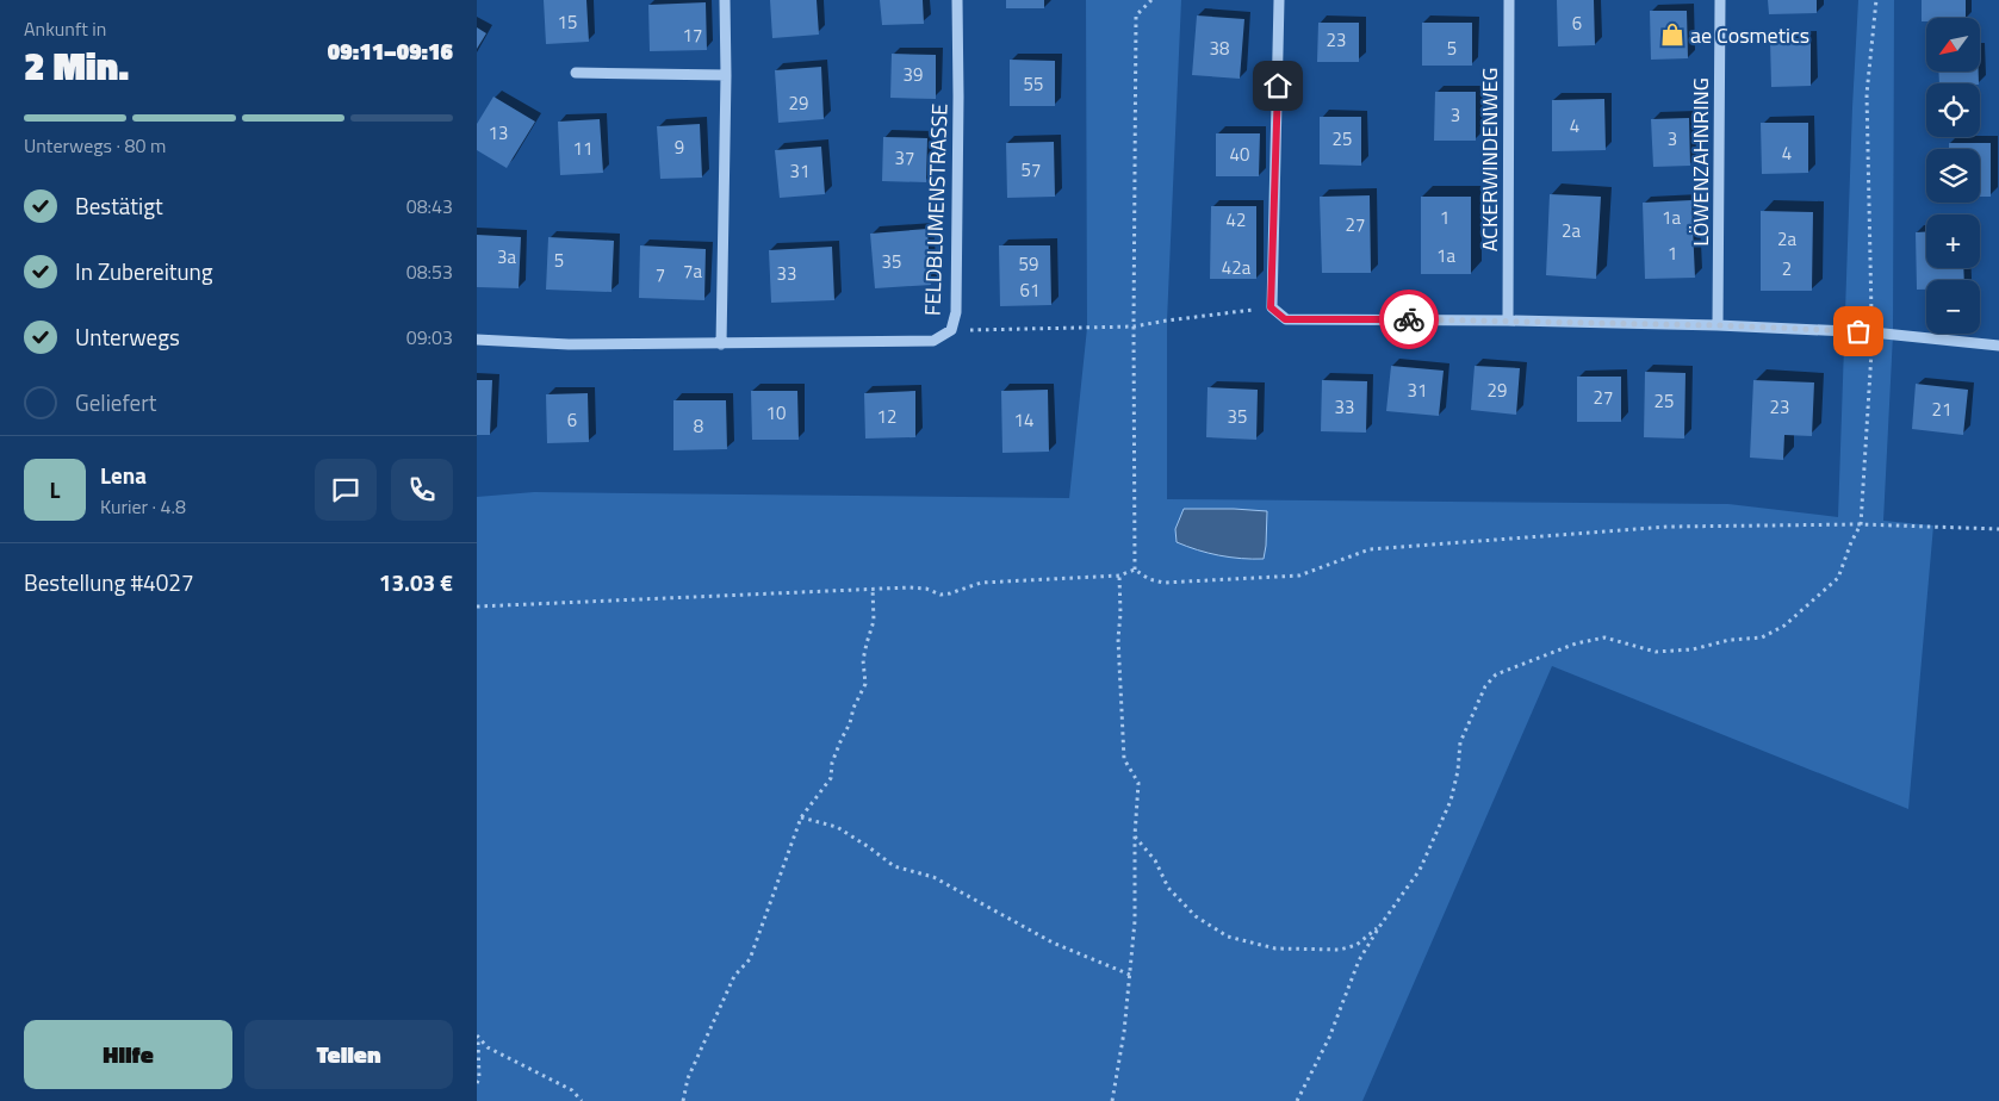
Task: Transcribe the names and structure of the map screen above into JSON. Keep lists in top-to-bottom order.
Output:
{
  "streets": {
    "street": ["ACKERWINDENWEG", "LÖWENZAHNRING", "FELDBLUMENSTRASSE"]
  },
  "places": {
    "shop": ["ae Cosmetics"]
  },
  "house_numbers": [
    "15",
    "6",
    "17",
    "23",
    "38",
    "5",
    "39",
    "55",
    "29",
    "3",
    "4",
    "13",
    "25",
    "3",
    "9",
    "11",
    "4",
    "40",
    "37",
    "57",
    "31",
    "1",
    "1a",
    "42",
    "27",
    "2a",
    "2a",
    "1",
    "1a",
    "3a",
    "5",
    "35",
    "59",
    "42a",
    "2",
    "7a",
    "33",
    "7",
    "61",
    "31",
    "29",
    "27",
    "25",
    "33",
    "23",
    "21",
    "10",
    "12",
    "35",
    "6",
    "14",
    "8"
  ],
  "north": "bottom left",
  "page": {
    "heading": ["2 Min.", "Ankunft in", "09:11–09:16"],
    "panel": [
      "Lena",
      "Kurier · 4.8",
      "Bestellung #4027",
      "13.03 €"
    ],
    "map_buttons": ["+", "−"],
    "bar": "Unterwegs · 80 m",
    "list": [
      ["Bestätigt", "08:43"],
      ["In Zubereitung", "08:53"],
      ["Unterwegs", "09:03"],
      "Geliefert"
    ],
    "round": "L",
    "buttons": ["Hilfe", "Teilen"]
  }
}
